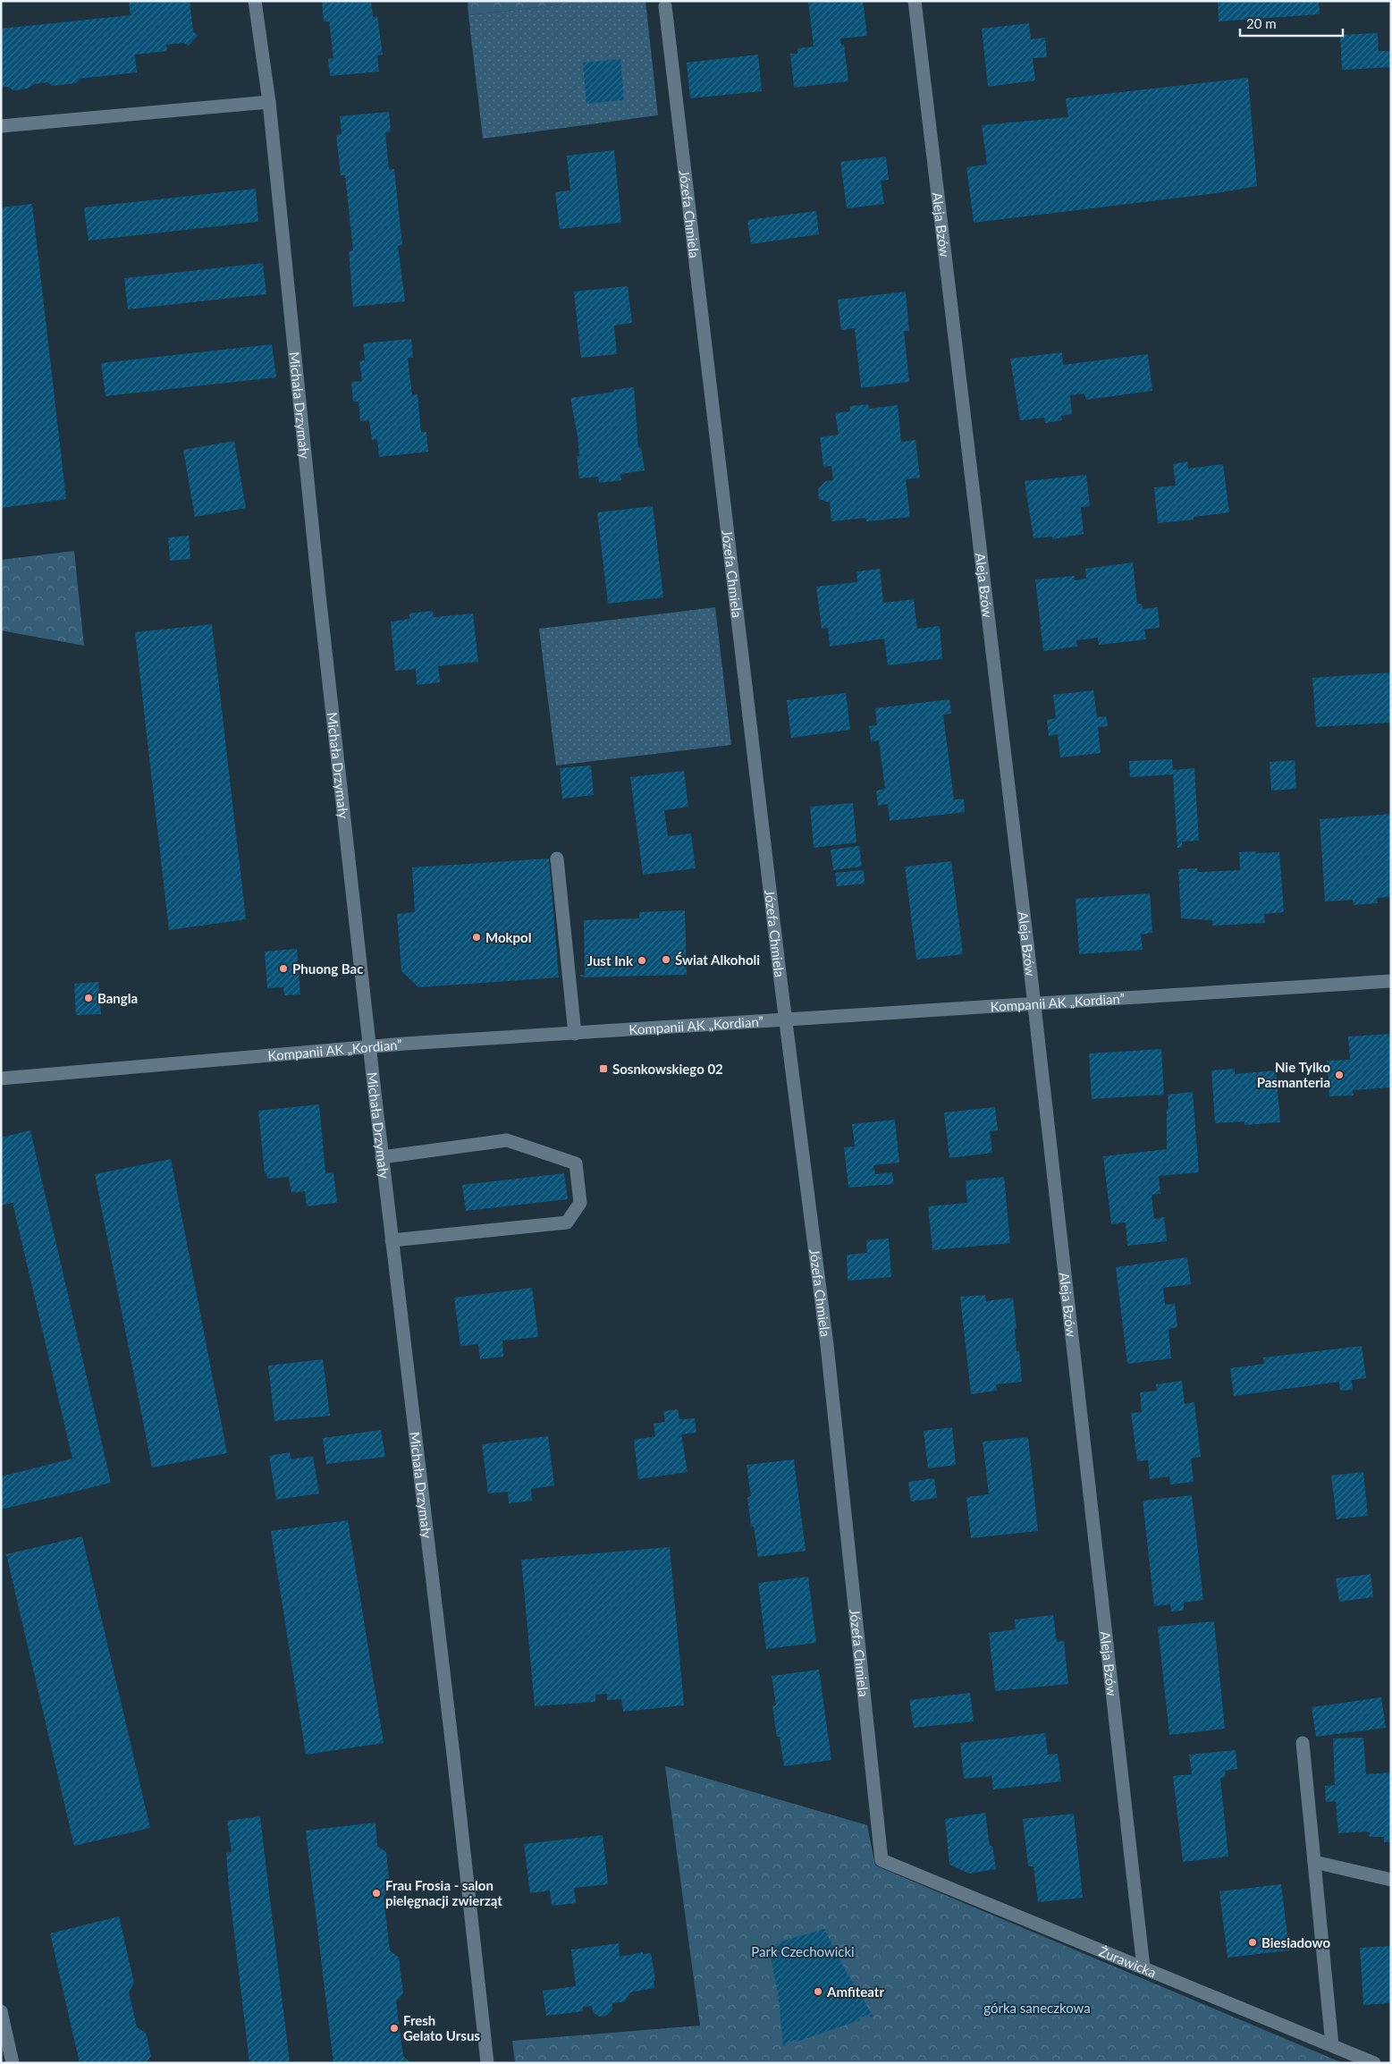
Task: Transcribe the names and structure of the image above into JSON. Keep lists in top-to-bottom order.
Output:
{
  "streets": {
    "street": [
      "Józefa Chmiela",
      "Aleja Bzów",
      "Michała Drzymały",
      "Kompanii AK „Kordian”",
      "Żurawicka"
    ]
  },
  "crossings": [
    ["Józefa Chmiela", "Kompanii AK „Kordian”"],
    ["Józefa Chmiela", "Żurawicka"],
    ["Aleja Bzów", "Kompanii AK „Kordian”"],
    ["Aleja Bzów", "Żurawicka"],
    ["Michała Drzymały", "Kompanii AK „Kordian”"]
  ],
  "parks": ["Park Czechowicki", "górka saneczkowa"],
  "places": {
    "other": [
      "Mokpol",
      "Świat Alkoholi",
      "Just Ink",
      "Phuong Bac",
      "Bangla",
      "Nie Tylko Pasmanteria",
      "Frau Frosia - salon pielęgnacji zwierząt",
      "Biesiadowo",
      "Amfiteatr",
      "Fresh Gelato Ursus"
    ],
    "transit": ["Sosnkowskiego 02"]
  },
  "scale_bar": "20 m"
}
